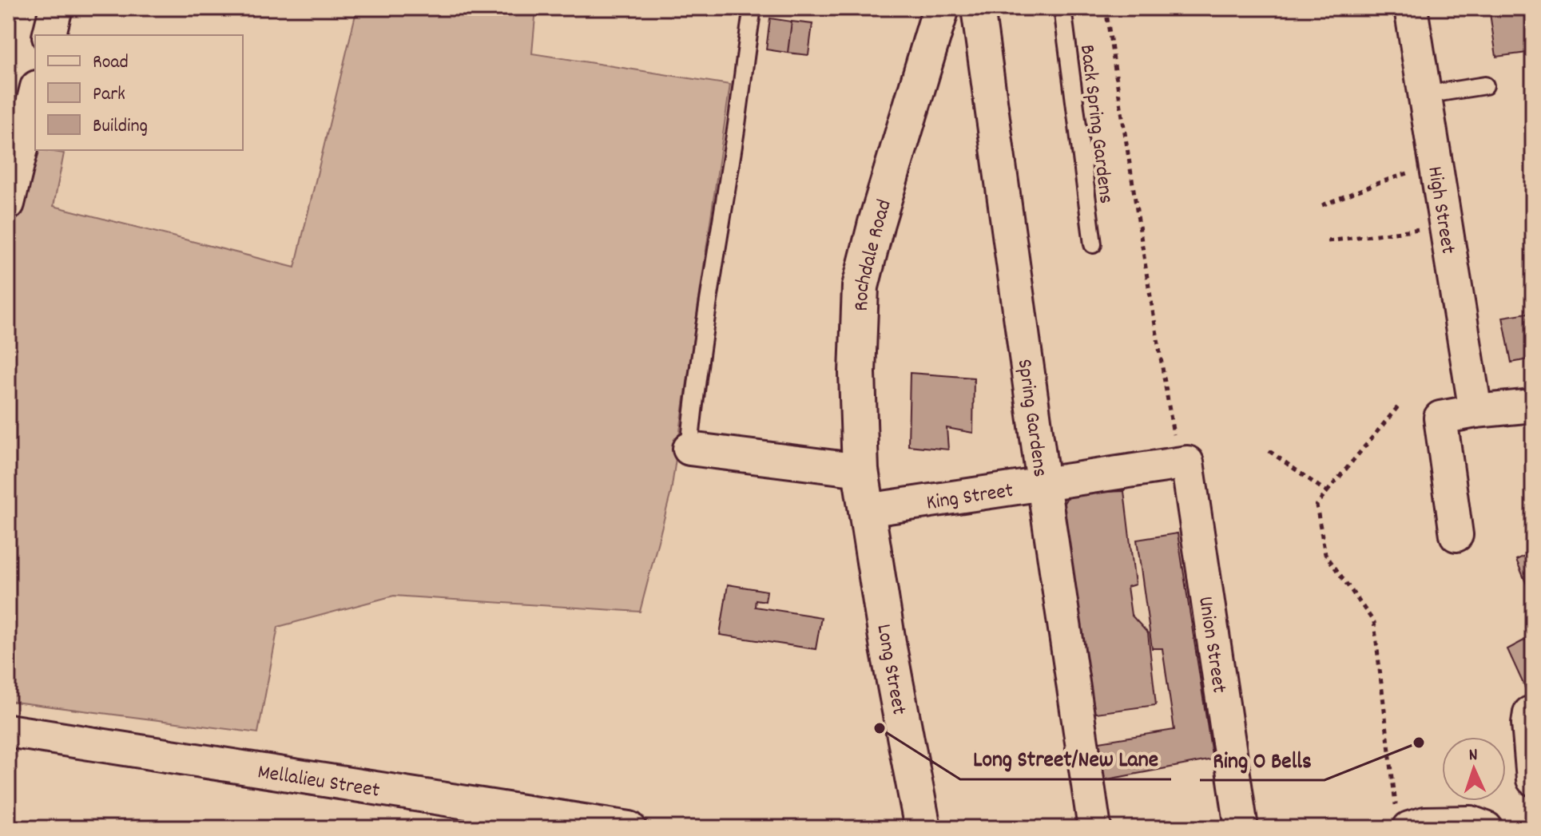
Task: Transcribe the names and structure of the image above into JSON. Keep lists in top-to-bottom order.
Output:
{
  "streets": {
    "main road": ["Rochdale Road", "Long Street"],
    "street": [
      "High Street",
      "Spring Gardens",
      "King Street",
      "Union Street",
      "Mellalieu Street"
    ],
    "lane": ["Back Spring Gardens"]
  },
  "crossings": [
    ["Rochdale Road", "King Street"],
    ["Rochdale Road", "Long Street"],
    ["Spring Gardens", "King Street"],
    ["King Street", "Union Street"],
    ["King Street", "Long Street"]
  ],
  "places": ["Long Street/New Lane", "Ring O Bells"],
  "legend": ["Road", "Park", "Building"],
  "north": "top"
}
